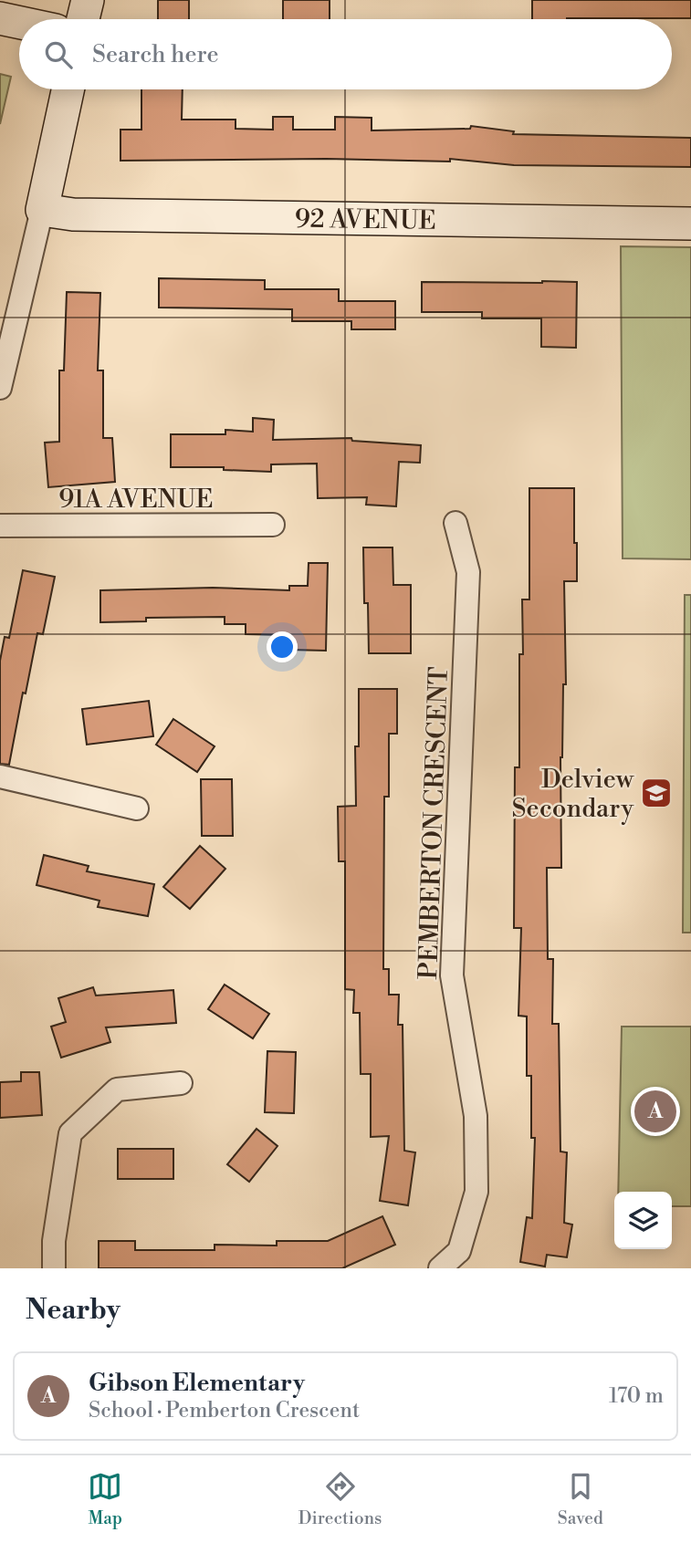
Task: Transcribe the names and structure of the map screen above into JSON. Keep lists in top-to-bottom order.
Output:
{
  "streets": {
    "street": ["92 AVENUE", "91A AVENUE", "PEMBERTON CRESCENT"]
  },
  "places": {
    "school or university": ["Delview Secondary"]
  },
  "page": {
    "search": "Search here",
    "pins": "A",
    "heading": "Nearby",
    "list": [
      {
        "mark": "A",
        "name": "Gibson Elementary",
        "note": "School · Pemberton Crescent",
        "value": "170 m"
      }
    ],
    "nav": ["Map", "Directions", "Saved"]
  }
}
